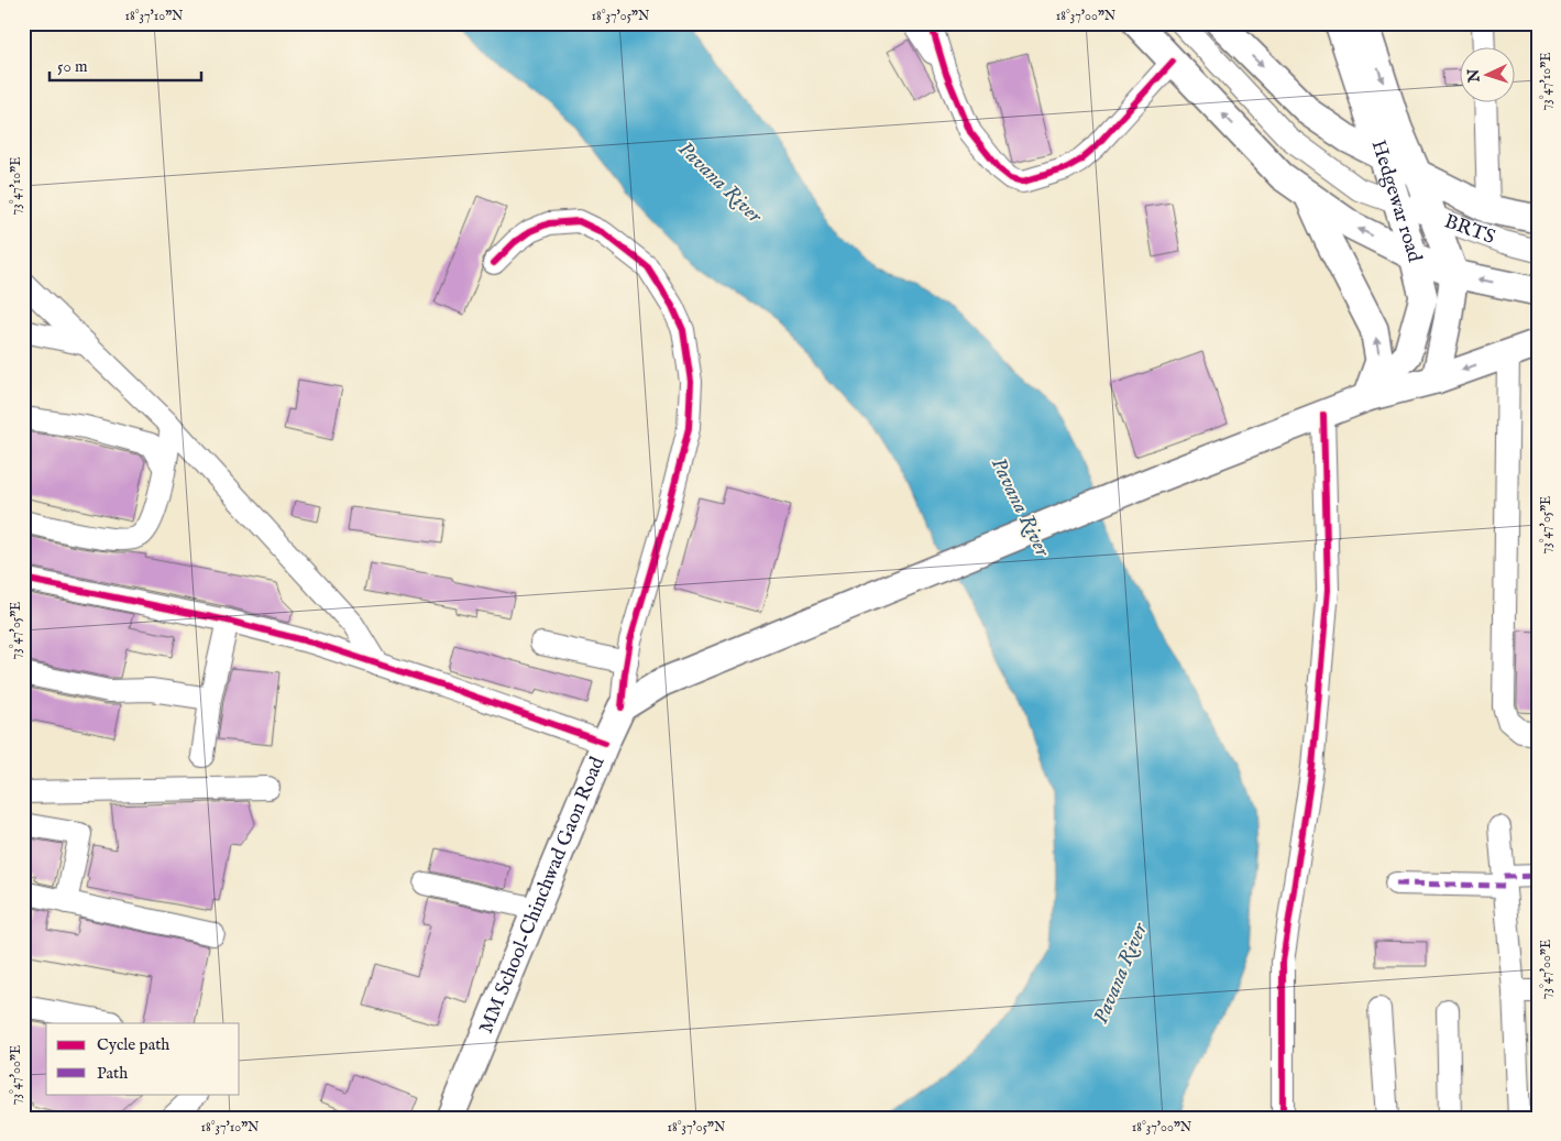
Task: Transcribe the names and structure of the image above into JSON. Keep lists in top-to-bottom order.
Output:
{
  "streets": {
    "main road": ["Hedgewar road", "MM School-Chinchwad Gaon Road"],
    "street": ["BRTS"]
  },
  "crossings": [
    ["Hedgewar road", "BRTS"]
  ],
  "water": ["Pavana River"],
  "legend": ["Cycle path", "Path"],
  "scale_bar": "50 m",
  "north": "left",
  "coordinates": [
    "18°37'10\"N",
    "18°37'05\"N",
    "18°37'00\"N",
    "73°47'10\"E",
    "73°47'05\"E",
    "73°47'00\"E"
  ]
}
